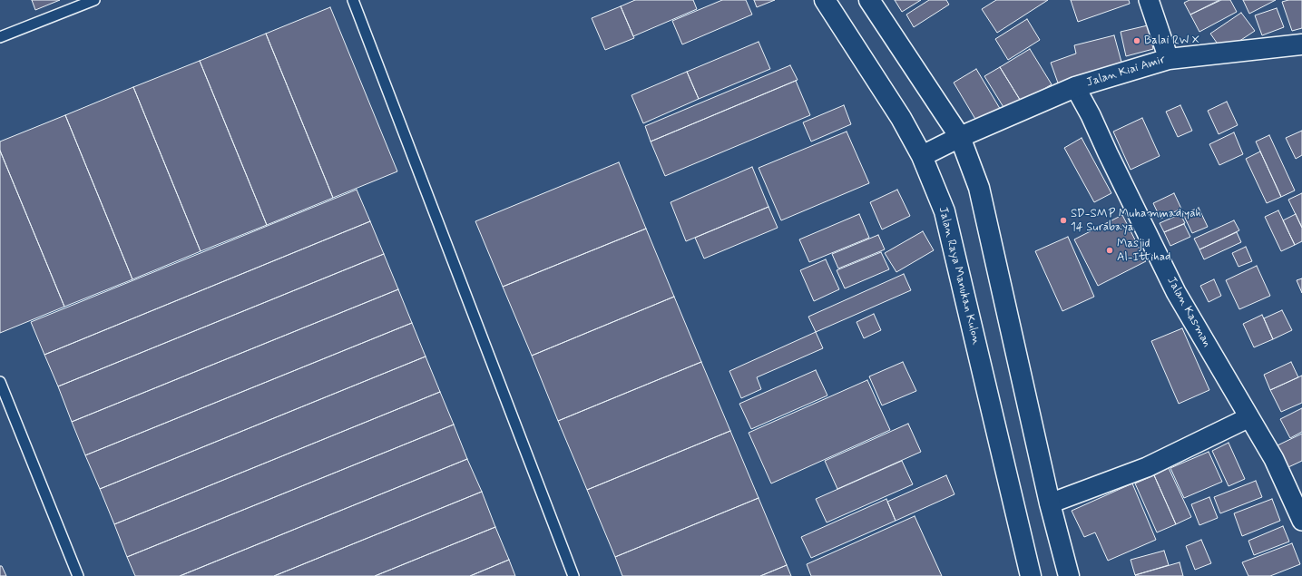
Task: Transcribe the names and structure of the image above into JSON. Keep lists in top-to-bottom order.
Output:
{
  "streets": {
    "main road": ["Jalan Kiai Amir", "Jalan Raya Manukan Kulon"],
    "street": ["Jalan Kasman"]
  },
  "crossings": [
    ["Jalan Kiai Amir", "Jalan Raya Manukan Kulon"],
    ["Jalan Kiai Amir", "Jalan Kasman"]
  ],
  "places": ["Balai RW X", "SD-SMP Muhammadiyah 14 Surabaya", "Masjid Al-Ittihad"]
}
